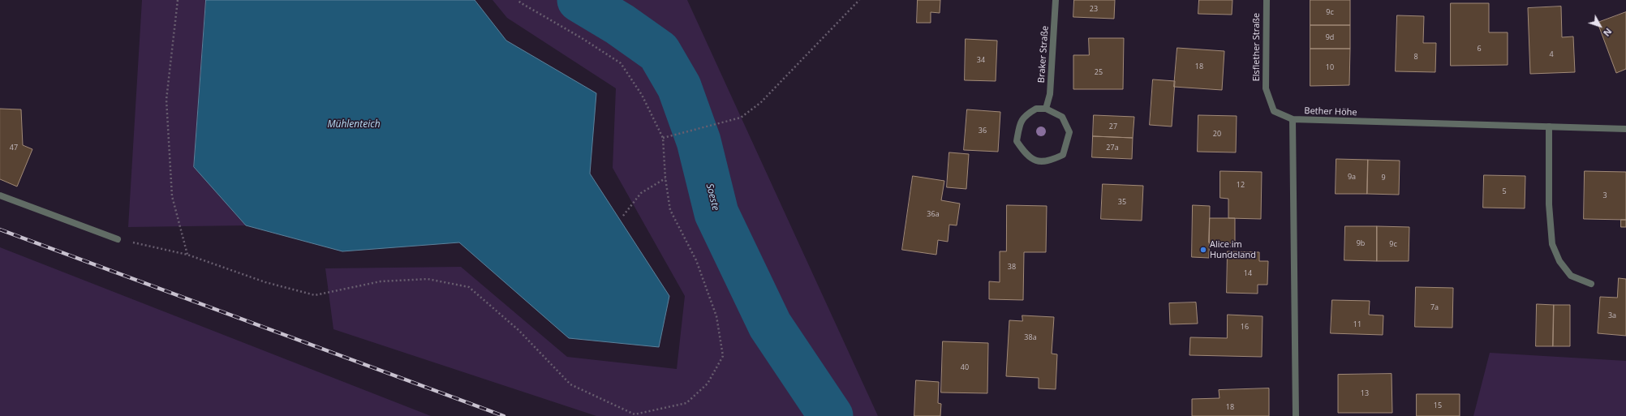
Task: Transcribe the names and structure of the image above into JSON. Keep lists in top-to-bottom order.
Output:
{
  "streets": {
    "street": ["Elsflether Straße", "Braker Straße", "Bether Höhe"]
  },
  "crossings": [
    ["Elsflether Straße", "Bether Höhe"]
  ],
  "water": ["Mühlenteich", "Soeste"],
  "places": ["Alice im Hundeland"],
  "house_numbers": [
    "23",
    "9c",
    "9d",
    "6",
    "4",
    "8",
    "34",
    "18",
    "10",
    "25",
    "27",
    "36",
    "20",
    "47",
    "27a",
    "9a",
    "9",
    "12",
    "5",
    "3",
    "35",
    "36a",
    "9b",
    "9c",
    "38",
    "14",
    "7a",
    "3a",
    "11",
    "16",
    "38a",
    "40",
    "13",
    "15",
    "18"
  ],
  "north": "bottom right"
}
